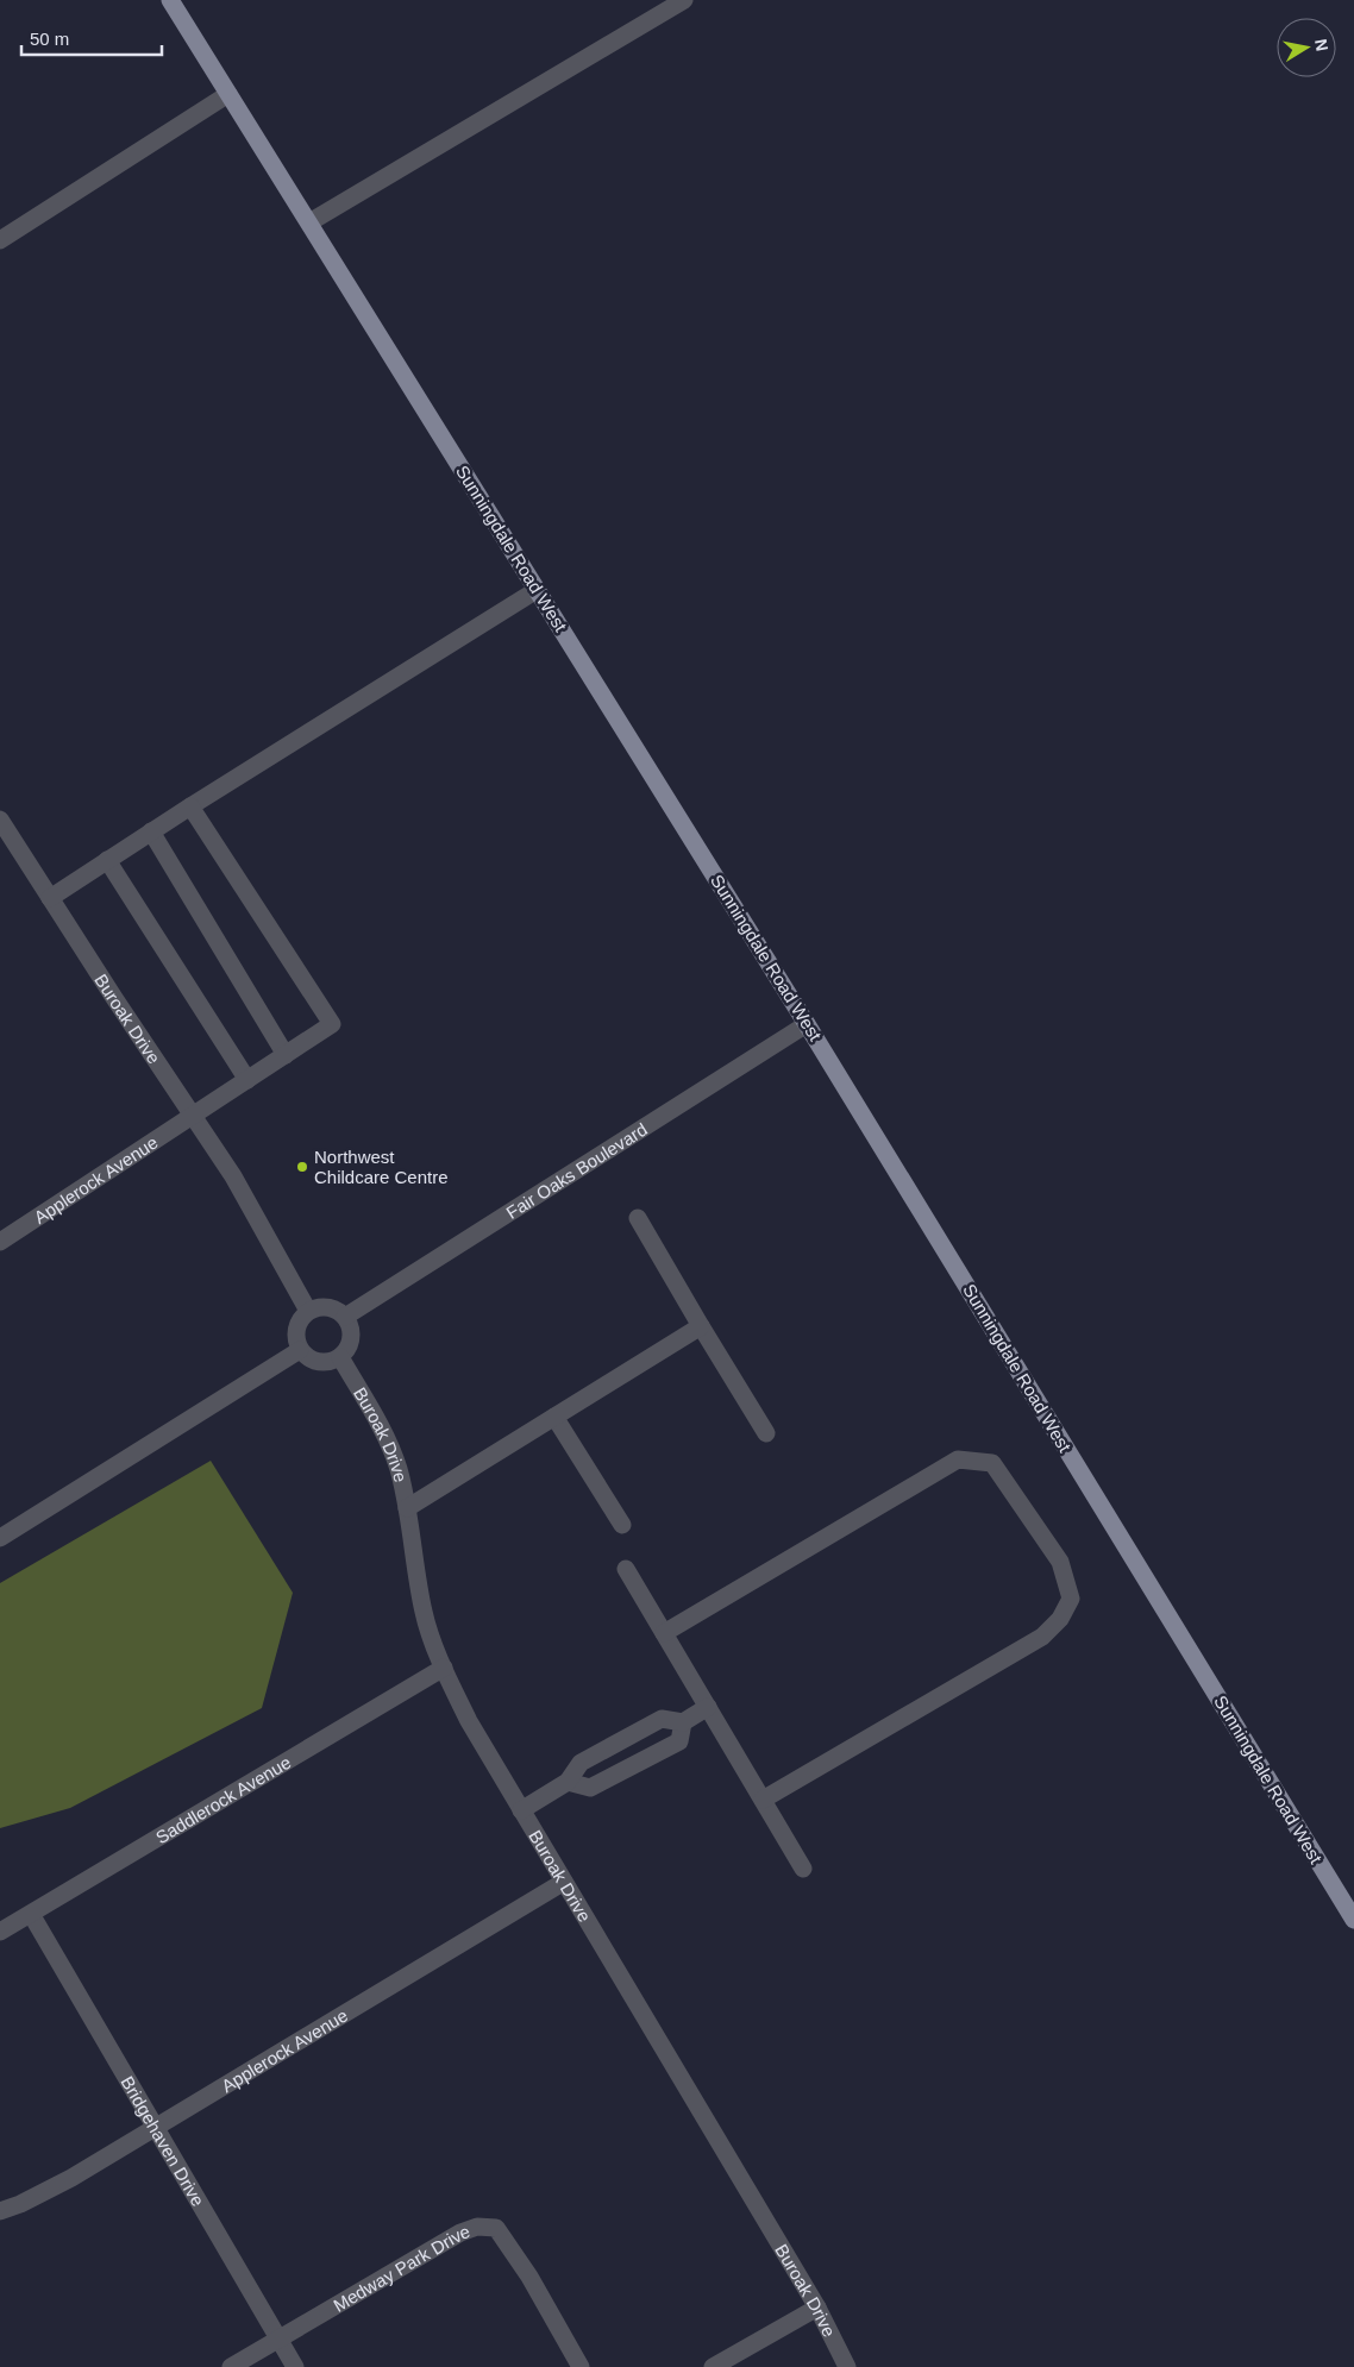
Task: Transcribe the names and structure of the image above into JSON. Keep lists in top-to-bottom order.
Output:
{
  "streets": {
    "main road": ["Sunningdale Road West"],
    "street": [
      "Buroak Drive",
      "Fair Oaks Boulevard",
      "Applerock Avenue",
      "Saddlerock Avenue",
      "Bridgehaven Drive",
      "Medway Park Drive"
    ]
  },
  "crossings": [
    ["Sunningdale Road West", "Fair Oaks Boulevard"],
    ["Buroak Drive", "Fair Oaks Boulevard"],
    ["Buroak Drive", "Applerock Avenue"],
    ["Buroak Drive", "Saddlerock Avenue"],
    ["Applerock Avenue", "Bridgehaven Drive"],
    ["Saddlerock Avenue", "Bridgehaven Drive"],
    ["Bridgehaven Drive", "Medway Park Drive"]
  ],
  "places": ["Northwest Childcare Centre"],
  "scale_bar": "50 m",
  "north": "right"
}
